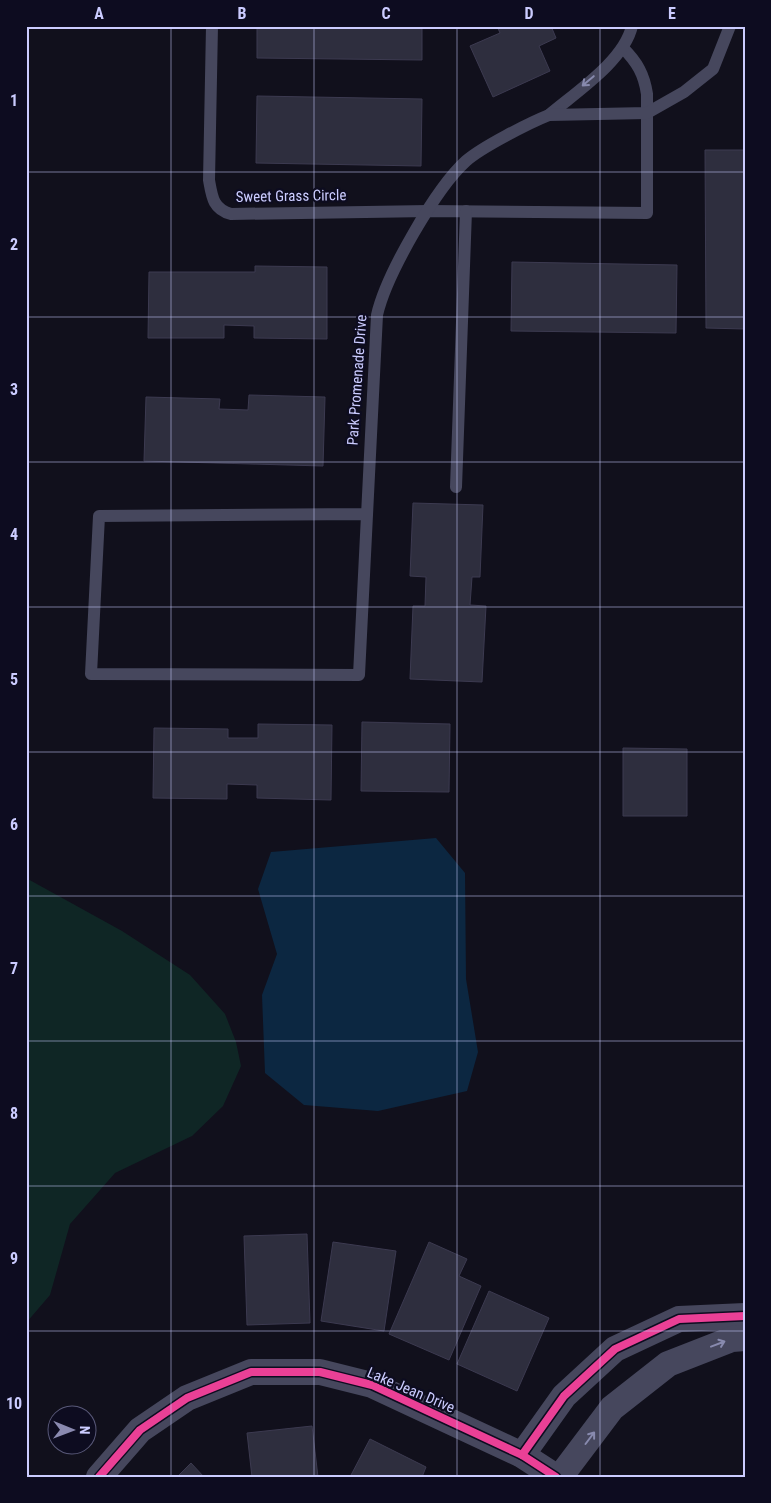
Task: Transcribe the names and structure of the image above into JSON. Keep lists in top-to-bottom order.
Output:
{
  "streets": {
    "street": ["Lake Jean Drive"],
    "lane": ["Sweet Grass Circle", "Park Promenade Drive"]
  },
  "crossings": [
    ["Sweet Grass Circle", "Park Promenade Drive"]
  ],
  "north": "right",
  "grid": {
    "columns": [
      "A",
      "B",
      "C",
      "D",
      "E"
    ],
    "rows": [
      "1",
      "2",
      "3",
      "4",
      "5",
      "6",
      "7",
      "8",
      "9",
      "10"
    ]
  }
}
